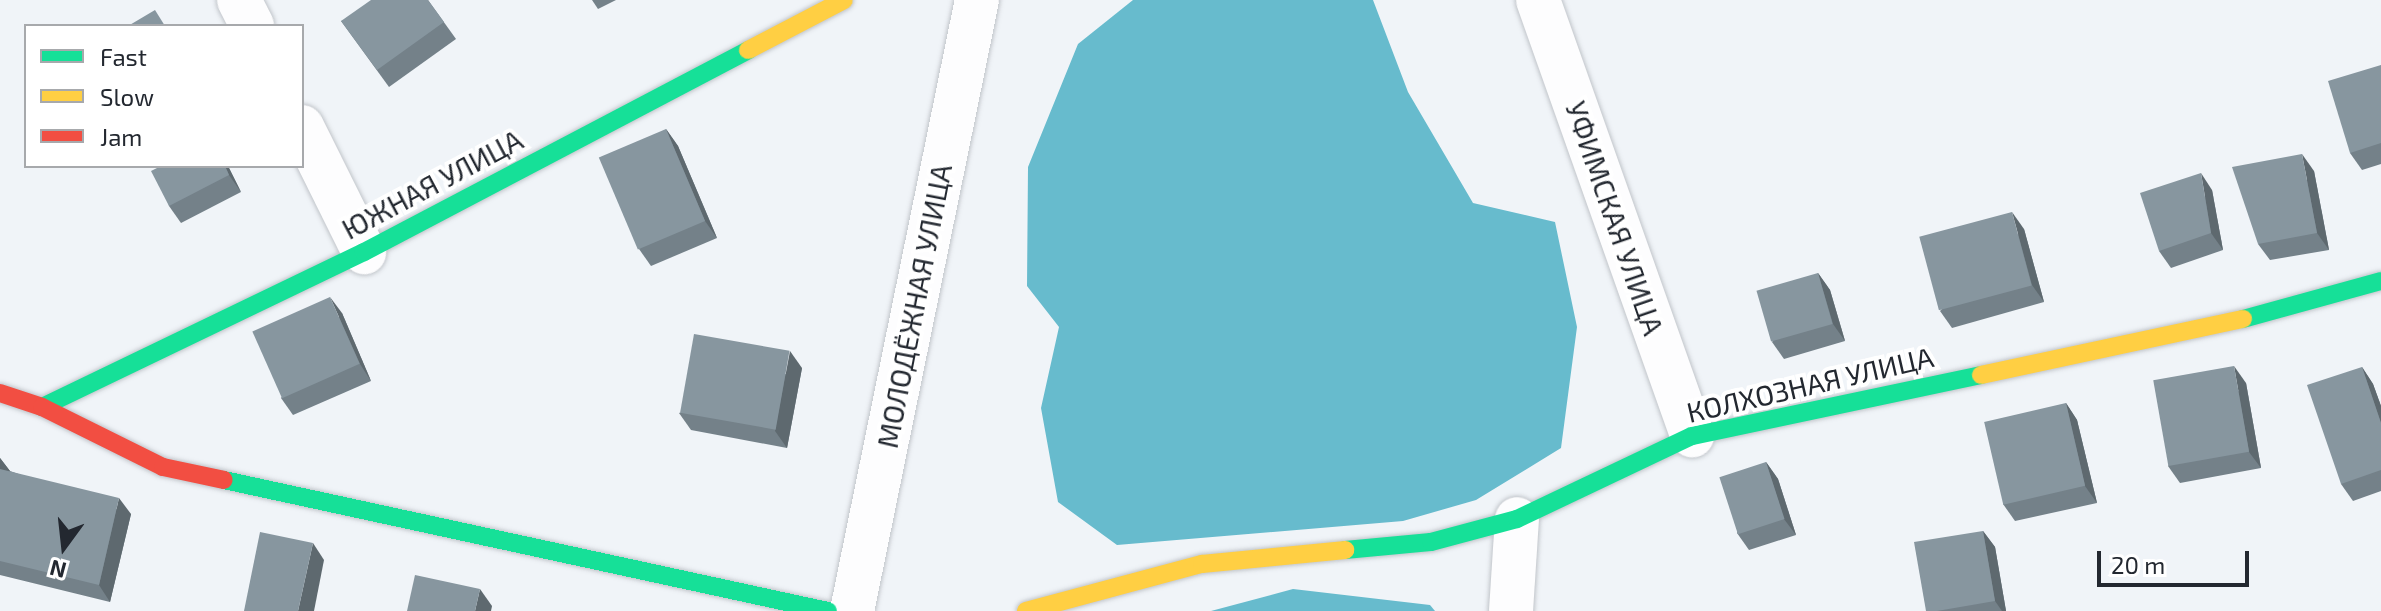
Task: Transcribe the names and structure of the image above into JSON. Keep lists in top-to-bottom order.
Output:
{
  "streets": {
    "street": [
      "ЮЖНАЯ УЛИЦА",
      "УФИМСКАЯ УЛИЦА",
      "МОЛОДЁЖНАЯ УЛИЦА",
      "КОЛХОЗНАЯ УЛИЦА"
    ]
  },
  "crossings": [
    ["УФИМСКАЯ УЛИЦА", "КОЛХОЗНАЯ УЛИЦА"]
  ],
  "legend": ["Fast", "Slow", "Jam"],
  "scale_bar": "20 m",
  "north": "bottom"
}
